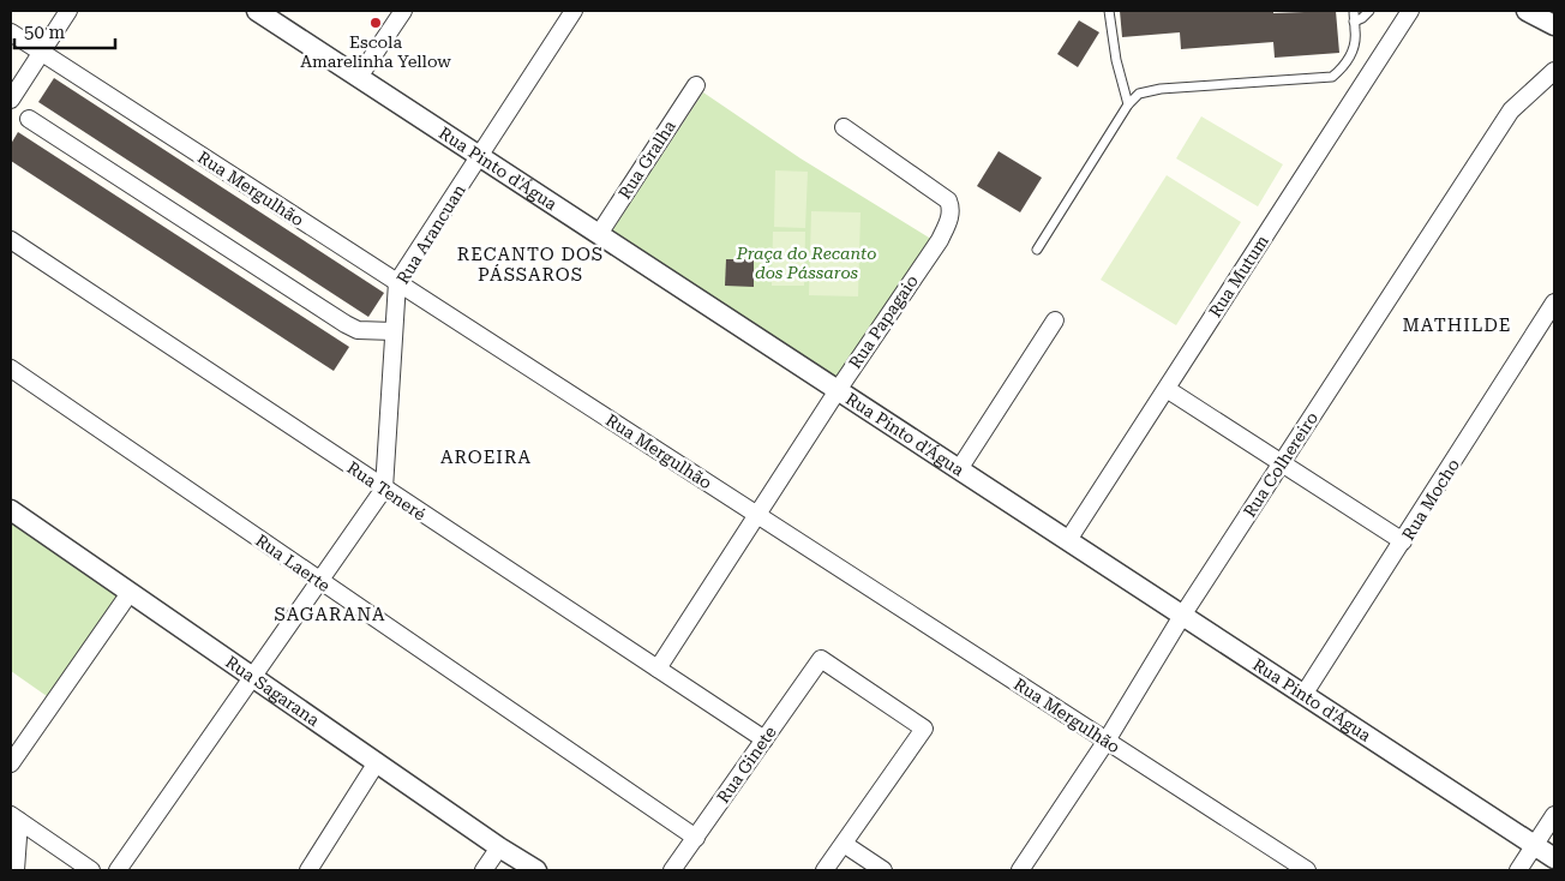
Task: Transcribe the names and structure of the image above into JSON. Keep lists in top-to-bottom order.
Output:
{
  "streets": {
    "street": [
      "Rua Gralha",
      "Rua Pinto d'Água",
      "Rua Mergulhão",
      "Rua Arancuan",
      "Rua Mutum",
      "Rua Papagaio",
      "Rua Colhereiro",
      "Rua Teneré",
      "Rua Mocho",
      "Rua Laerte",
      "Rua Sagarana",
      "Rua Ginete"
    ]
  },
  "crossings": [
    ["Rua Gralha", "Rua Pinto d'Água"],
    ["Rua Pinto d'Água", "Rua Arancuan"],
    ["Rua Pinto d'Água", "Rua Mutum"],
    ["Rua Pinto d'Água", "Rua Papagaio"],
    ["Rua Pinto d'Água", "Rua Colhereiro"],
    ["Rua Pinto d'Água", "Rua Mocho"],
    ["Rua Mergulhão", "Rua Arancuan"],
    ["Rua Mergulhão", "Rua Papagaio"],
    ["Rua Mergulhão", "Rua Colhereiro"],
    ["Rua Arancuan", "Rua Teneré"],
    ["Rua Papagaio", "Rua Teneré"],
    ["Rua Teneré", "Rua Ginete"],
    ["Rua Laerte", "Rua Ginete"]
  ],
  "districts": [
    "RECANTO DOS PÁSSAROS",
    "MATHILDE",
    "AROEIRA",
    "SAGARANA"
  ],
  "parks": ["Praça do Recanto dos Pássaros"],
  "places": ["Escola Amarelinha Yellow"],
  "scale_bar": "50 m"
}
